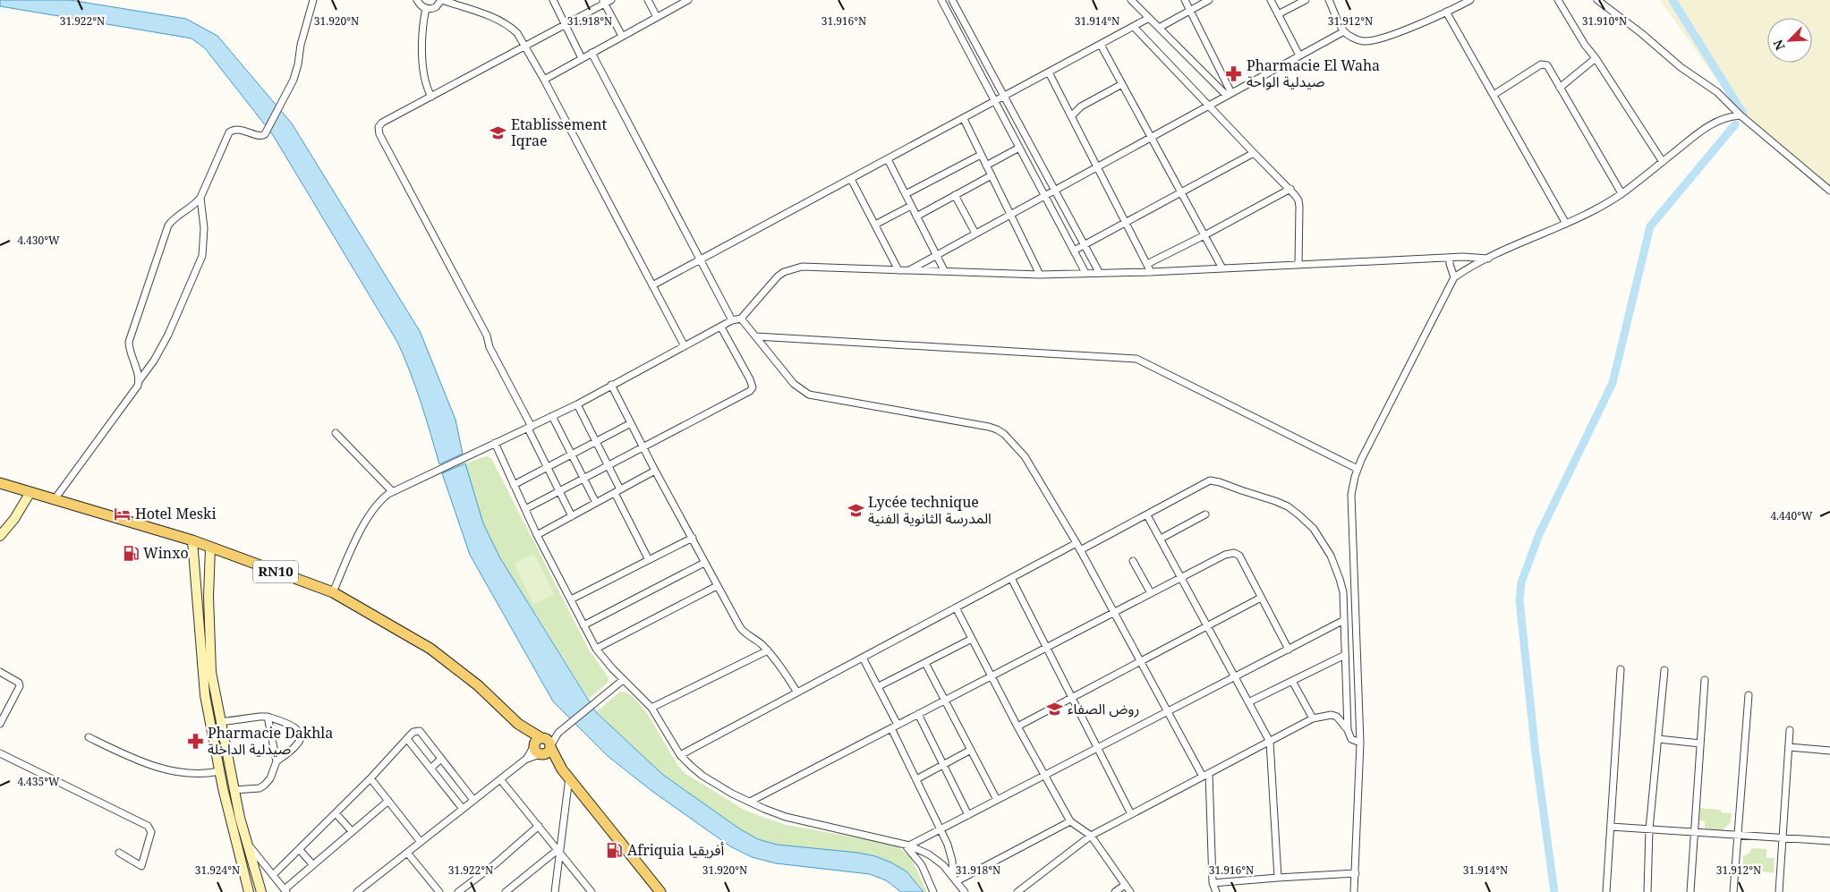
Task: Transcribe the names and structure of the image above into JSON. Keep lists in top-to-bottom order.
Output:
{
  "streets": {
    "main road": ["RN10"]
  },
  "places": {
    "pharmacy": ["Pharmacie El Waha صيدلية الواحة", "Pharmacie Dakhla صيدلية الداخلة"],
    "school or university": ["Etablissement Iqrae", "Lycée technique المدرسة الثانوية الفنية", "روض الصفاء"],
    "hotel": ["Hotel Meski"],
    "fuel station": ["Winxo", "Afriquia أفريقيا"]
  },
  "north": "bottom left",
  "coordinates": [
    "31.918°N",
    "31.922°N",
    "31.920°N",
    "31.916°N",
    "31.914°N",
    "31.912°N",
    "31.910°N",
    "4.430°W",
    "4.440°W",
    "4.435°W",
    "31.924°N"
  ]
}
